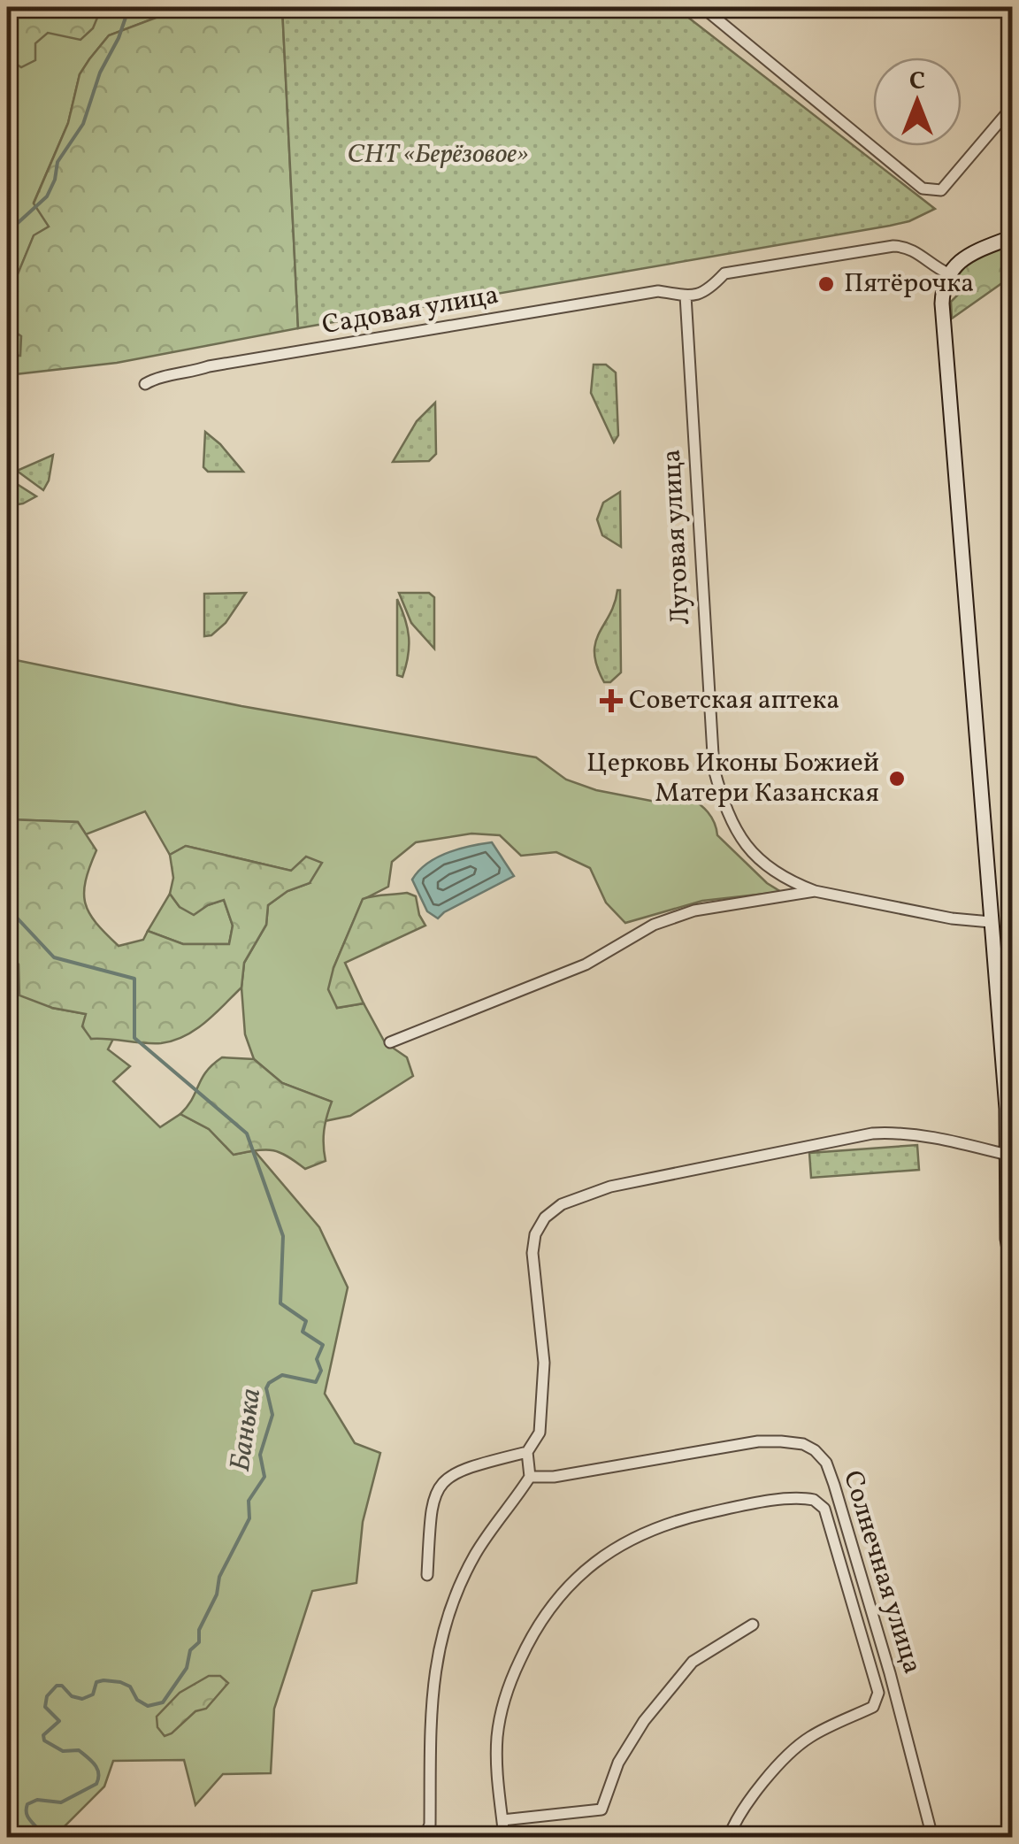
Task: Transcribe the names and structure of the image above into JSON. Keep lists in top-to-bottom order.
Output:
{
  "streets": {
    "street": ["Садовая улица", "Луговая улица", "Солнечная улица"]
  },
  "crossings": [
    ["Садовая улица", "Луговая улица"]
  ],
  "water": ["Банька"],
  "parks": ["СНТ «Берёзовое»"],
  "places": {
    "other": ["Пятёрочка", "Церковь Иконы Божией Матери Казанская"],
    "health": ["Советская аптека"]
  },
  "north": "top"
}
